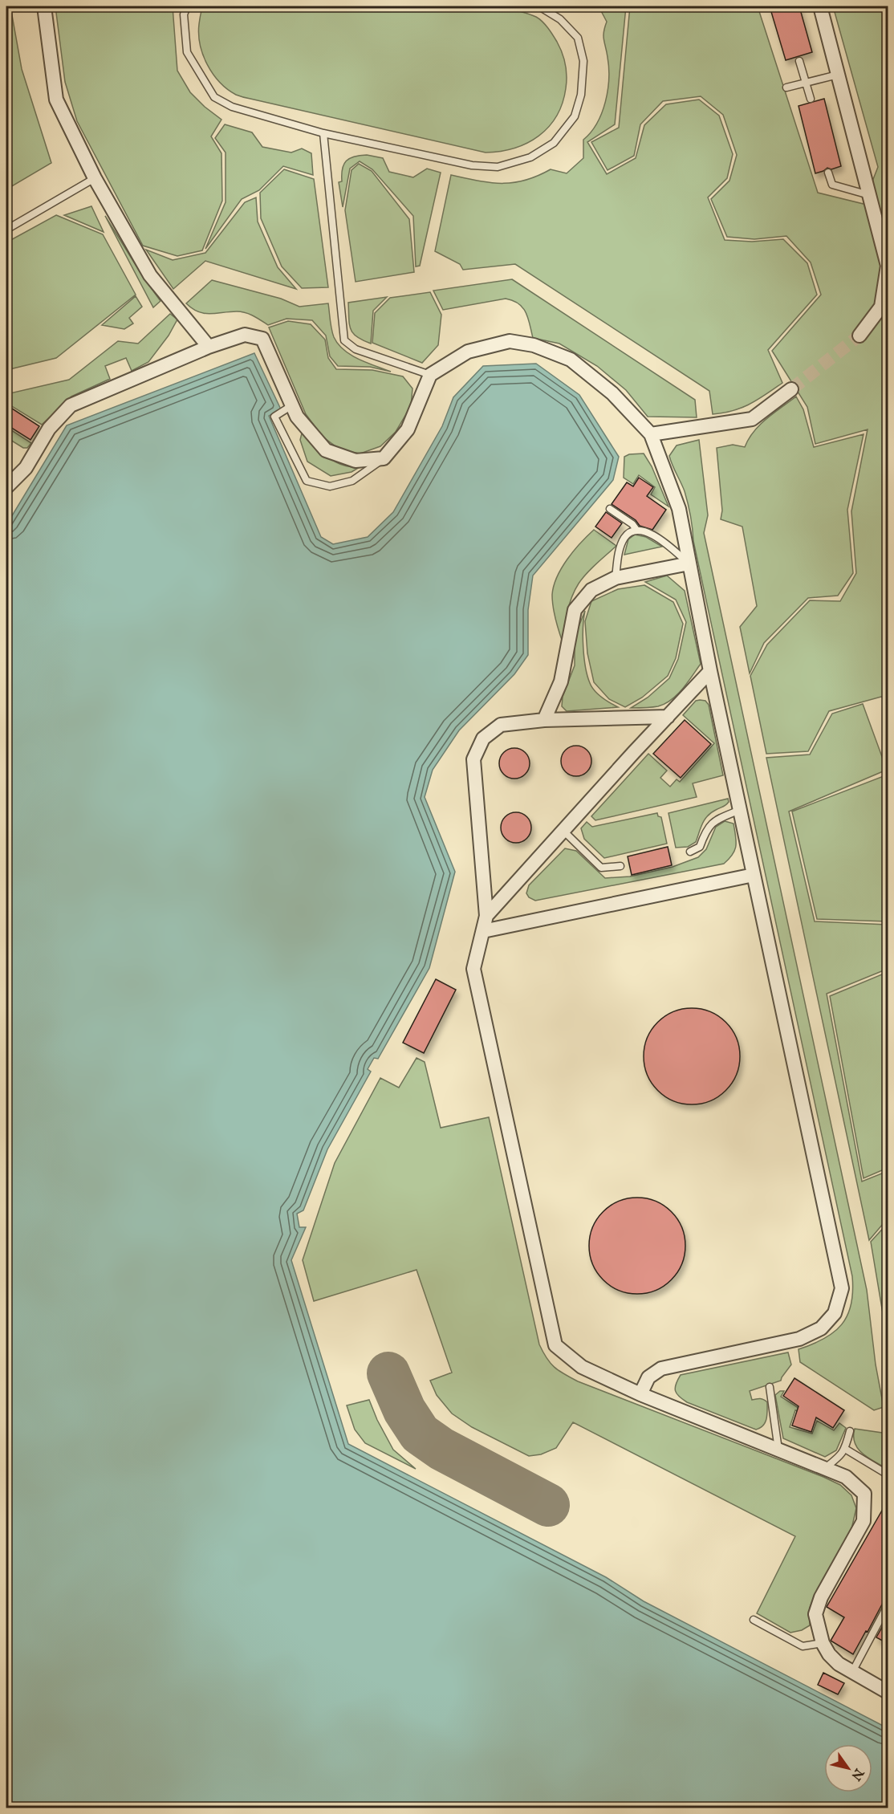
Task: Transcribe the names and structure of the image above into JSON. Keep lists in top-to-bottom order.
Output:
{
  "north": "bottom right"
}
